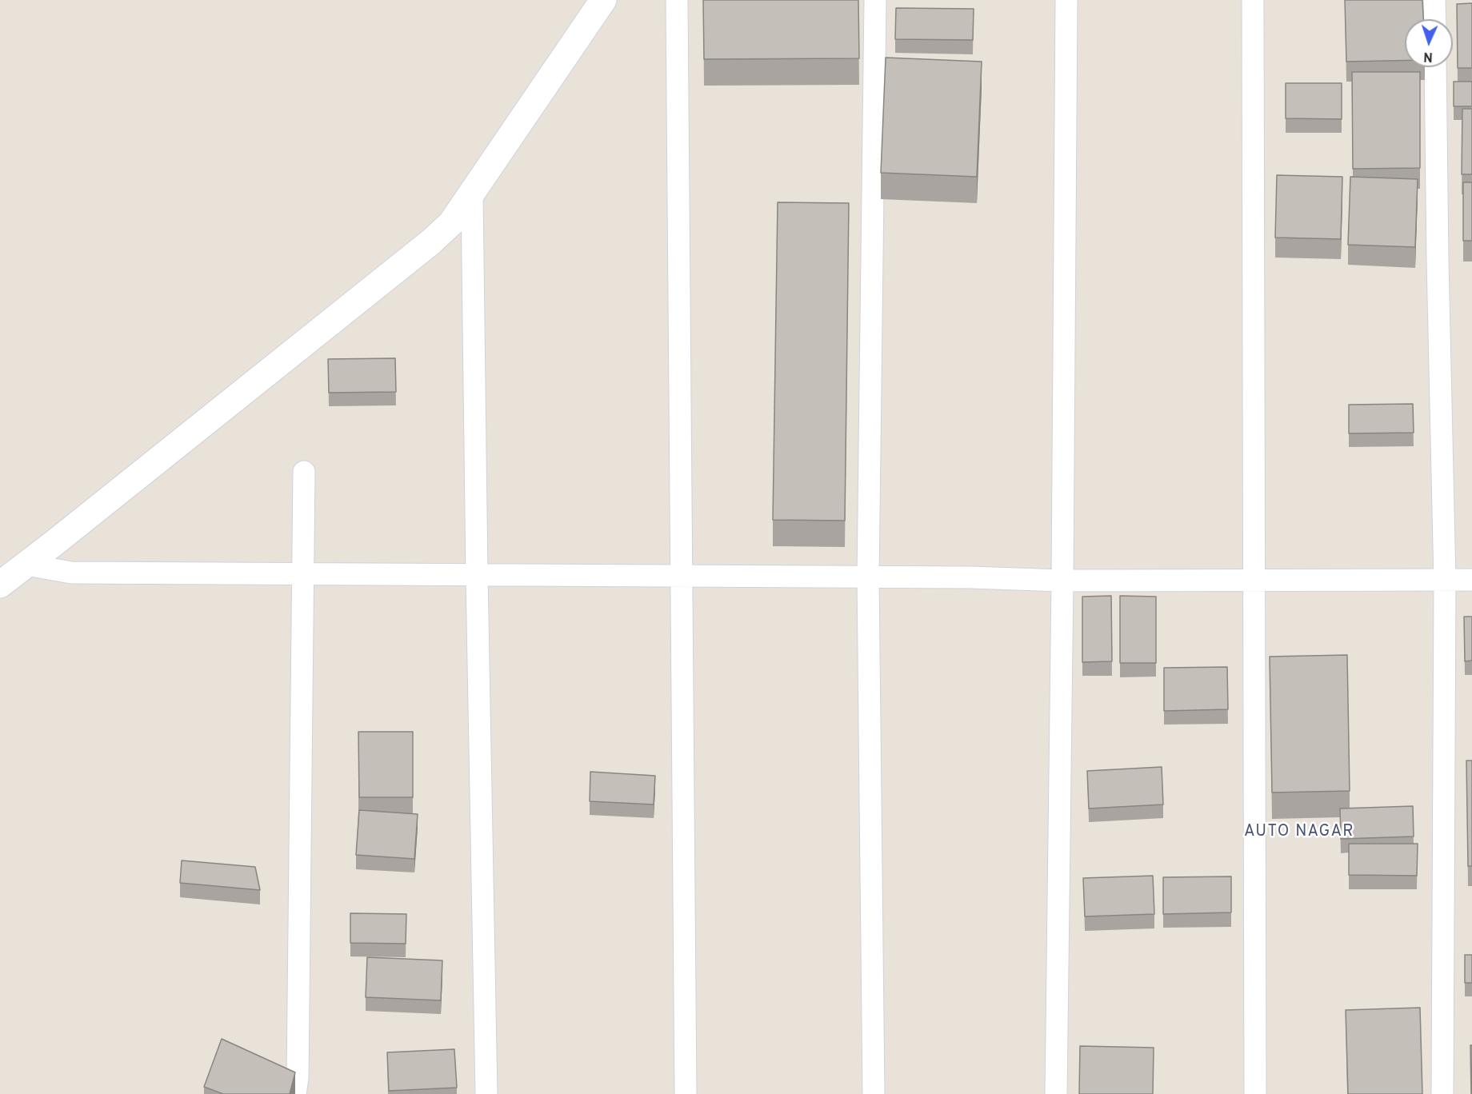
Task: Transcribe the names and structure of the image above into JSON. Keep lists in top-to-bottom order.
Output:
{
  "districts": ["AUTO NAGAR"],
  "north": "bottom"
}
